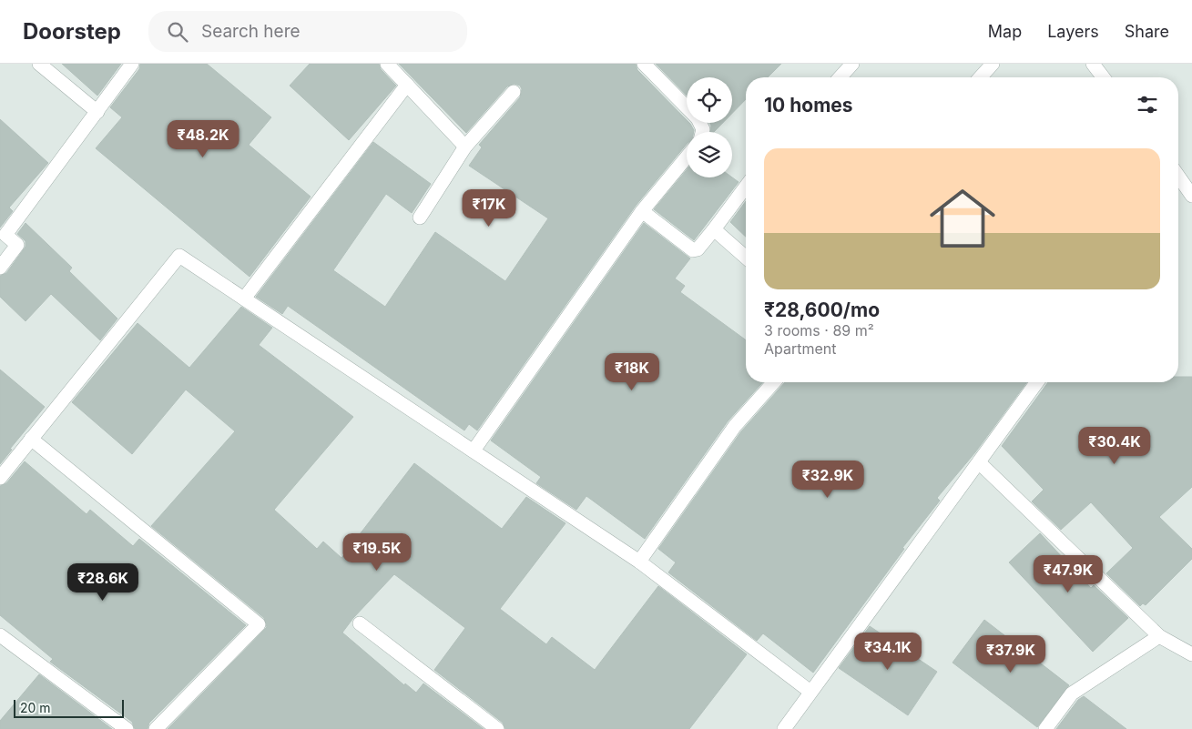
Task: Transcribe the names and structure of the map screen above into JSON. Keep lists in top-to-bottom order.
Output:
{
  "scale_bar": "20 m",
  "page": {
    "header": "Doorstep",
    "search": "Search here",
    "nav": ["Map", "Layers", "Share"],
    "heading": "10 homes",
    "price": [
      "₹48.2K",
      "₹17K",
      "₹18K",
      "₹30.4K",
      "₹32.9K",
      "₹19.5K",
      "₹47.9K",
      "₹28.6K",
      "₹34.1K",
      "₹37.9K"
    ],
    "list": [
      {
        "name": "₹28,600/mo",
        "note": "3 rooms · 89 m² · Apartment"
      }
    ],
    "scale": "20 m"
  }
}
